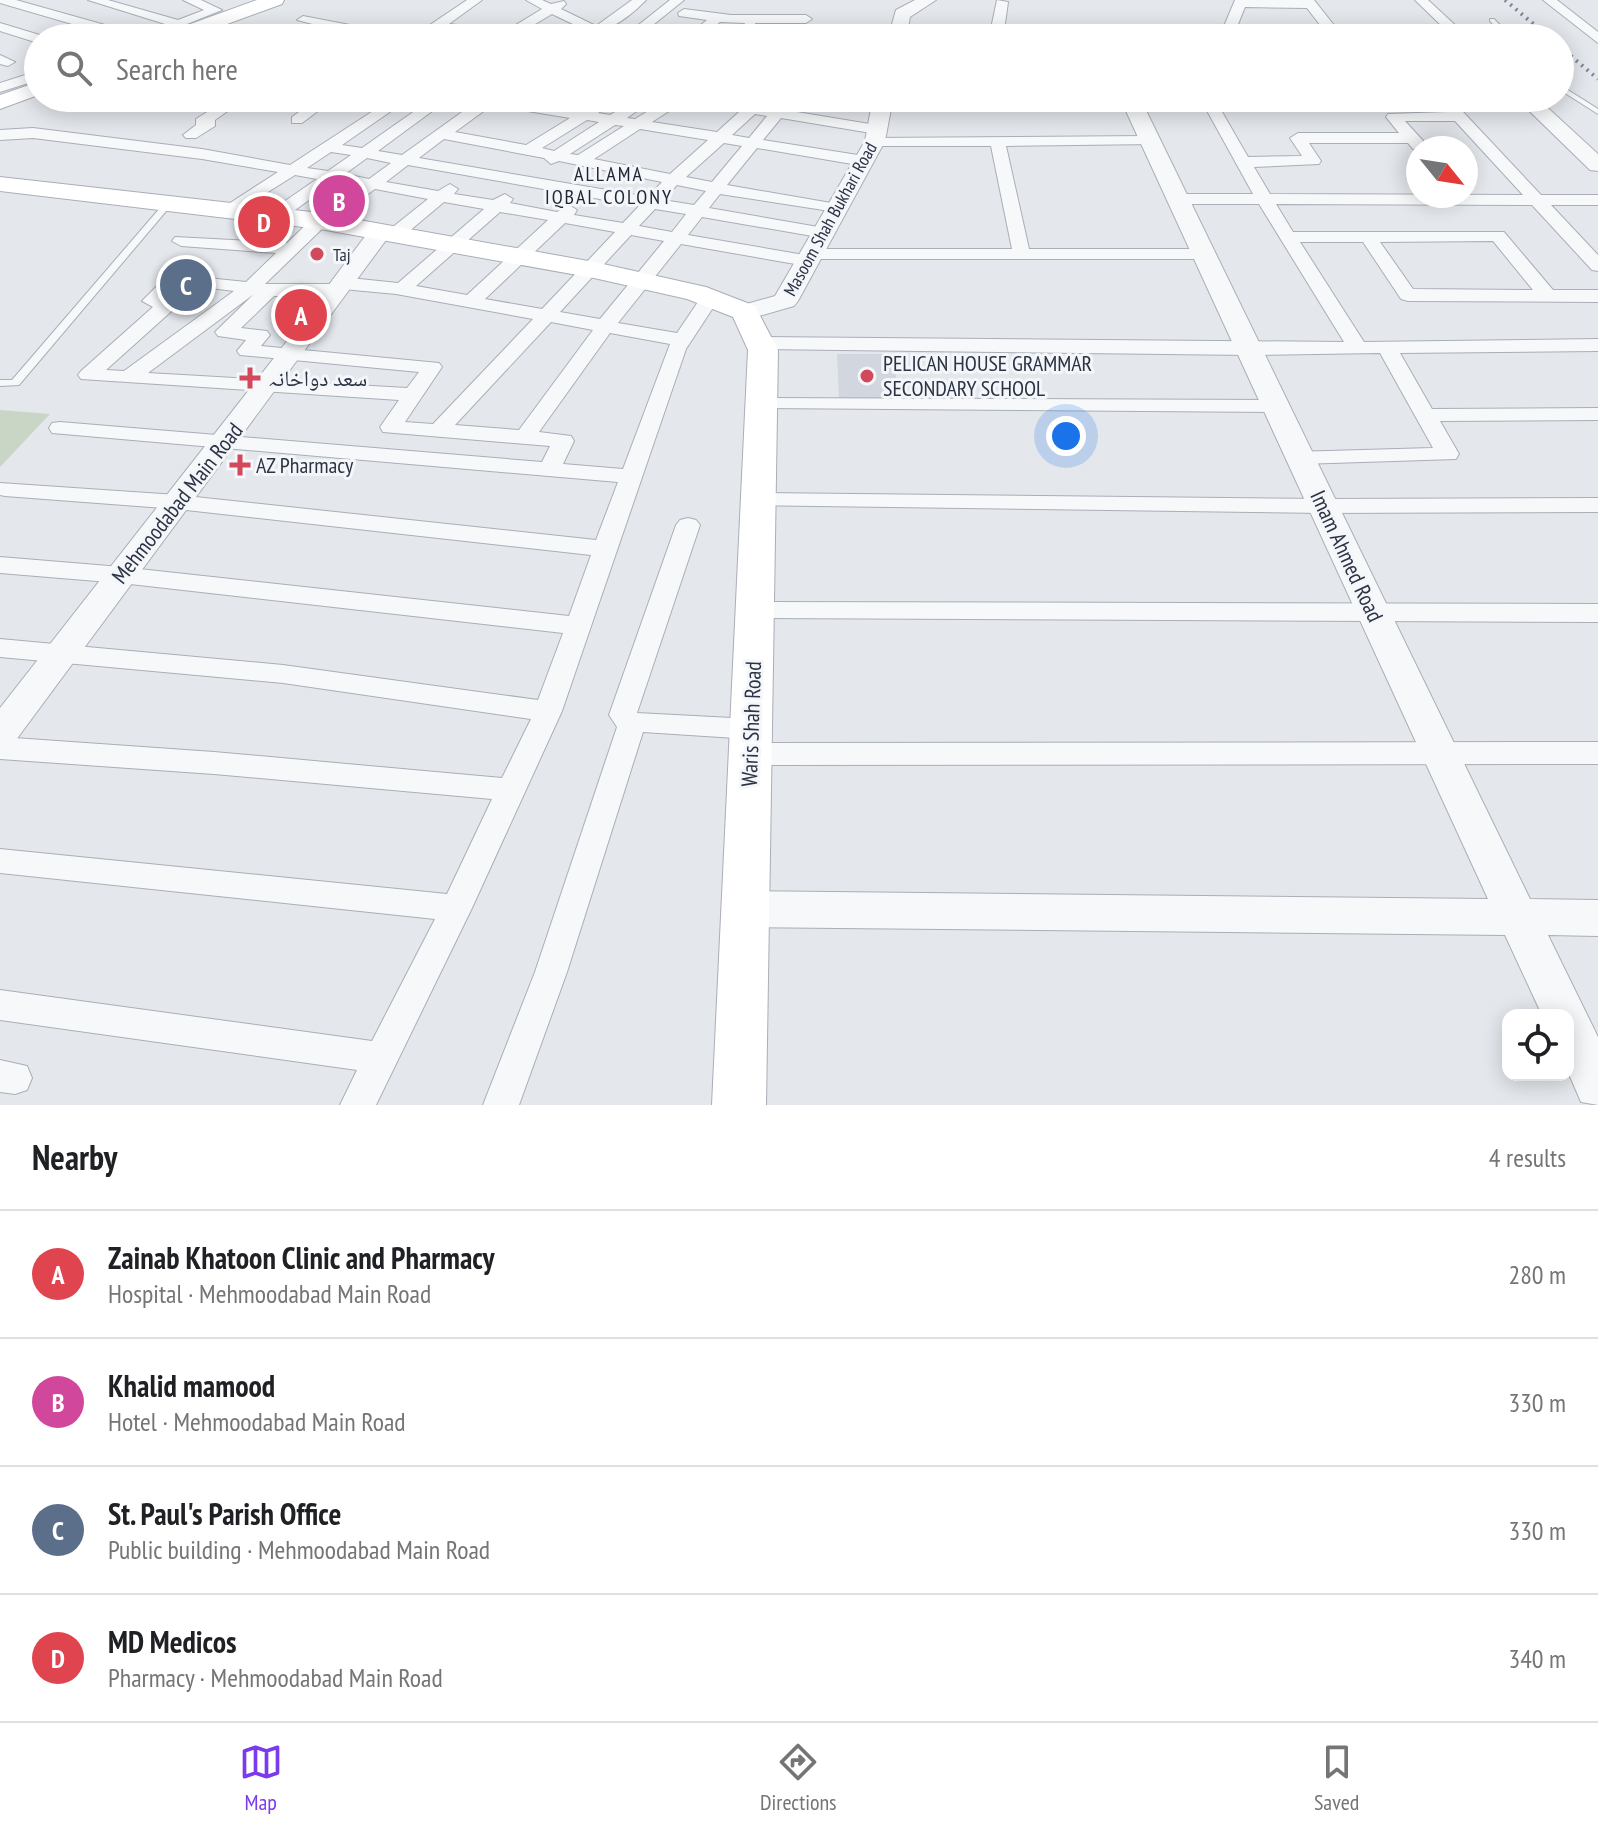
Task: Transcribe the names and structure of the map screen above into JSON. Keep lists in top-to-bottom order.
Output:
{
  "streets": {
    "main road": ["Waris Shah Road"],
    "street": ["Masoom Shah Bukhari Road", "Mehmoodabad Main Road", "Imam Ahmed Road"]
  },
  "crossings": [
    ["Masoom Shah Bukhari Road", "Waris Shah Road"]
  ],
  "districts": ["ALLAMA IQBAL COLONY"],
  "places": {
    "other": ["Taj", "PELICAN HOUSE GRAMMAR SECONDARY SCHOOL"],
    "health": ["سعد دواخانہ", "AZ Pharmacy"]
  },
  "north": "bottom right",
  "page": {
    "search": "Search here",
    "pins": [
      "B",
      "D",
      "C",
      "A"
    ],
    "heading": ["Nearby", "4 results"],
    "list": [
      {
        "mark": "A",
        "name": "Zainab Khatoon Clinic and Pharmacy",
        "note": "Hospital · Mehmoodabad Main Road",
        "value": "280 m"
      },
      {
        "mark": "B",
        "name": "Khalid mamood",
        "note": "Hotel · Mehmoodabad Main Road",
        "value": "330 m"
      },
      {
        "mark": "C",
        "name": "St. Paul's Parish Office",
        "note": "Public building · Mehmoodabad Main Road",
        "value": "330 m"
      },
      {
        "mark": "D",
        "name": "MD Medicos",
        "note": "Pharmacy · Mehmoodabad Main Road",
        "value": "340 m"
      }
    ],
    "nav": ["Map", "Directions", "Saved"]
  }
}
